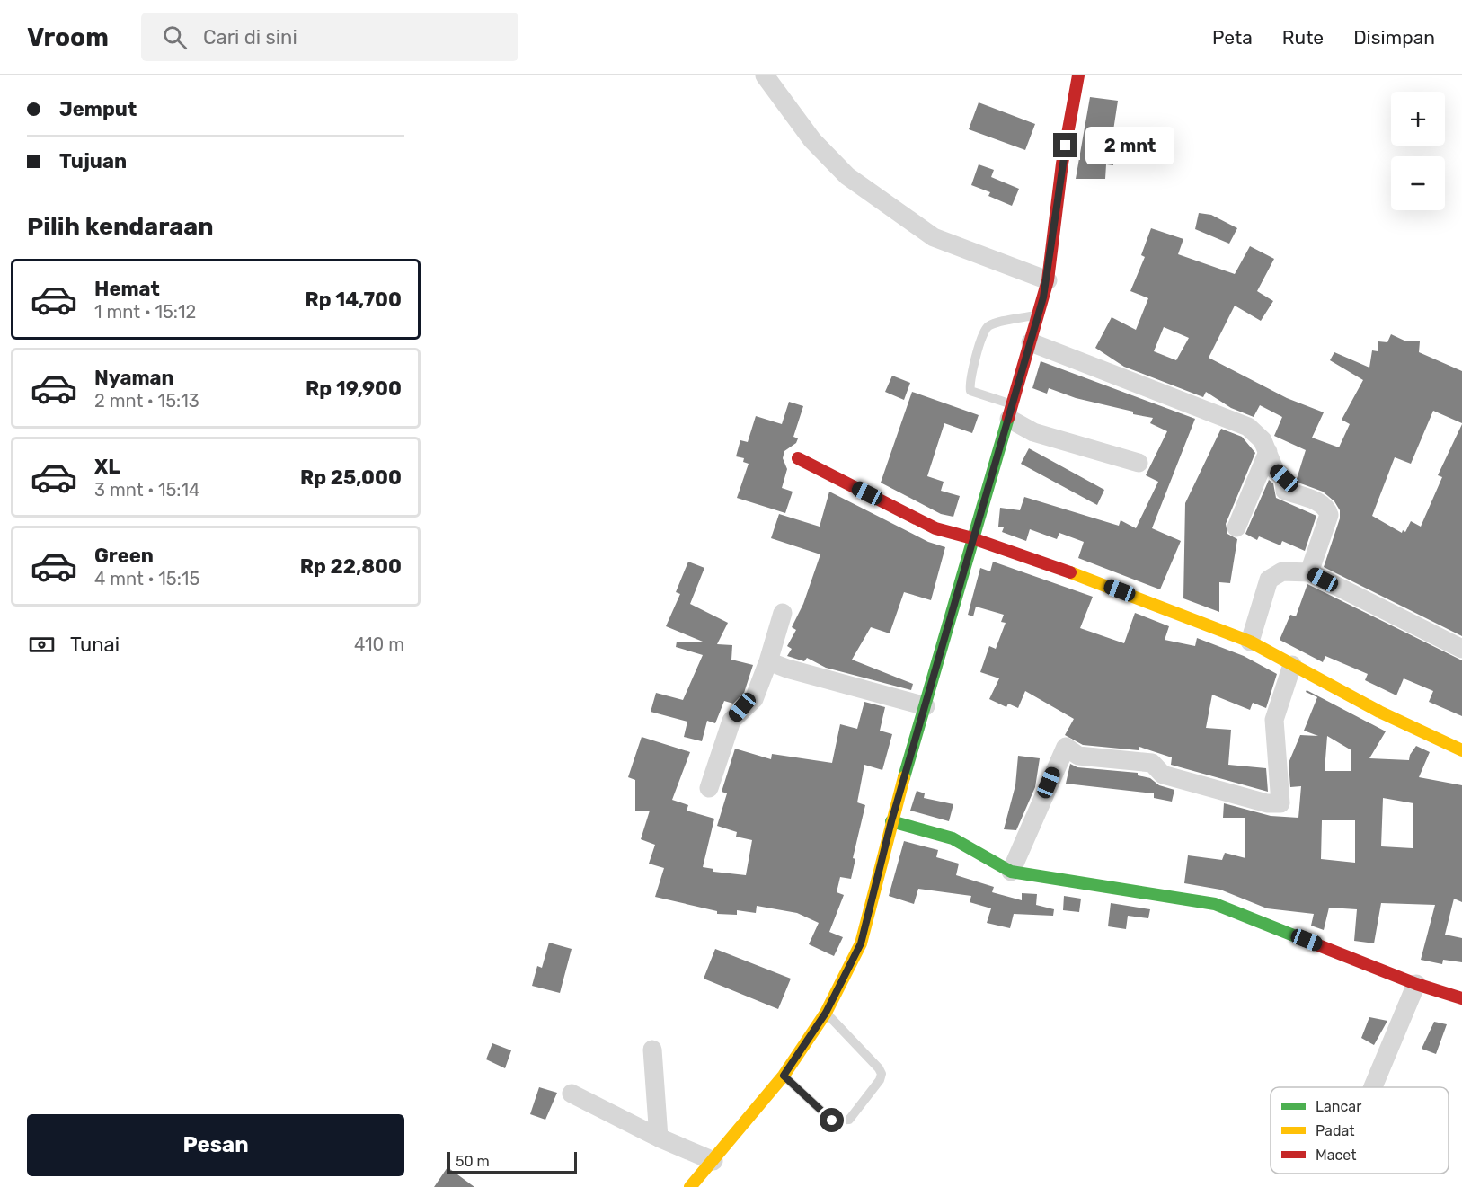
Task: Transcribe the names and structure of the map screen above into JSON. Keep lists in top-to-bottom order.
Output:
{
  "legend": ["Lancar", "Padat", "Macet"],
  "scale_bar": "50 m",
  "page": {
    "header": "Vroom",
    "search": "Cari di sini",
    "nav": ["Peta", "Rute", "Disimpan"],
    "banner": ["Jemput", "Tujuan"],
    "map_buttons": ["+", "−"],
    "bubble": "2 mnt",
    "heading": "Pilih kendaraan",
    "list": [
      {
        "name": "Hemat",
        "note": "1 mnt · 15:12",
        "value": "Rp 14,700"
      },
      {
        "name": "Nyaman",
        "note": "2 mnt · 15:13",
        "value": "Rp 19,900"
      },
      {
        "name": "XL",
        "note": "3 mnt · 15:14",
        "value": "Rp 25,000"
      },
      {
        "name": "Green",
        "note": "4 mnt · 15:15",
        "value": "Rp 22,800"
      }
    ],
    "pay": ["Tunai", "410 m"],
    "buttons": "Pesan",
    "scale": "50 m"
  }
}
